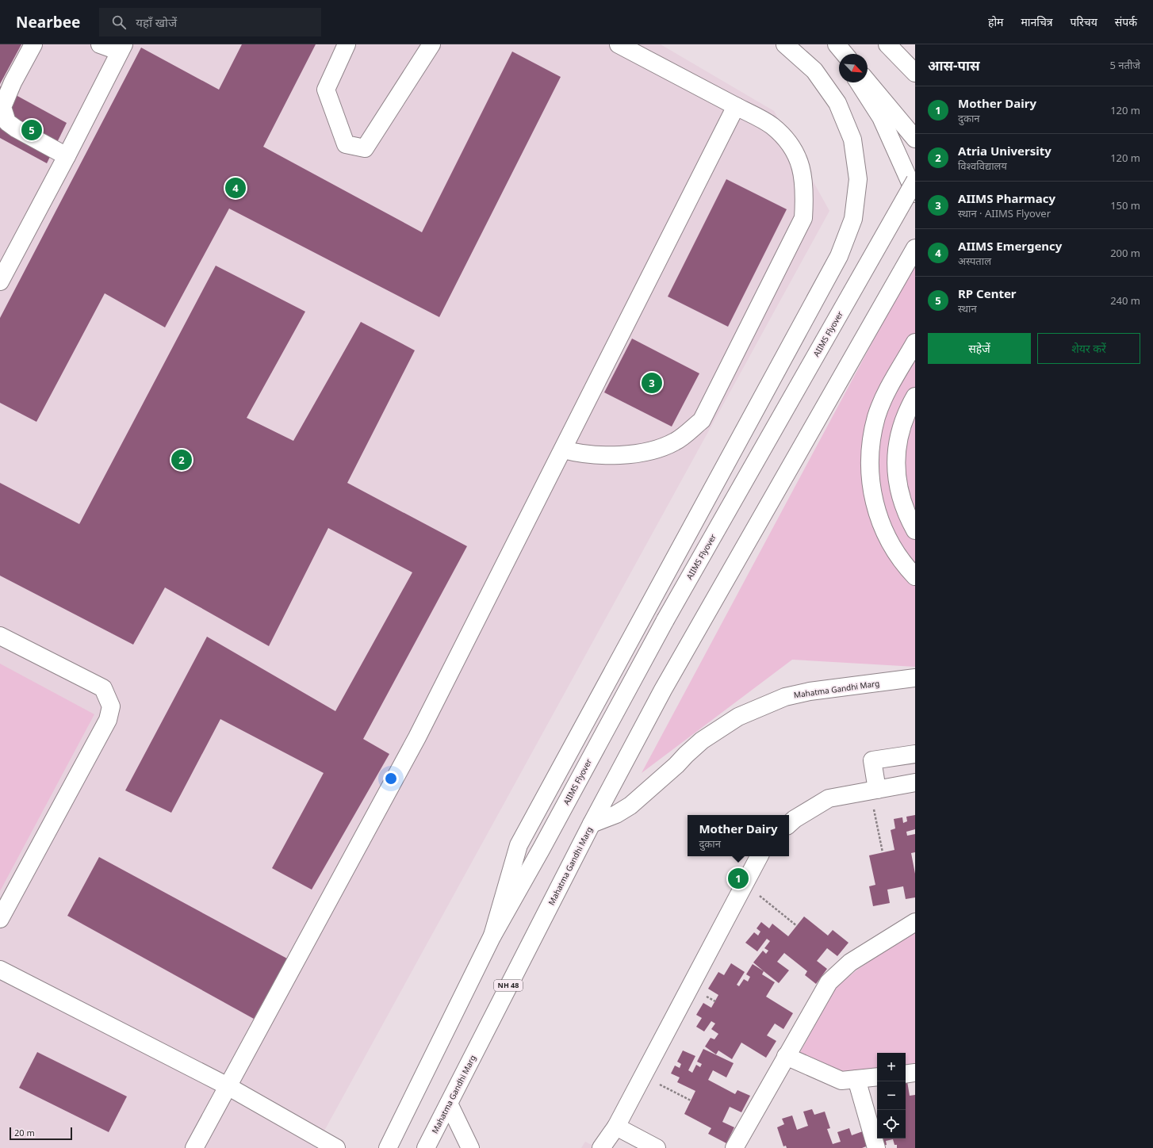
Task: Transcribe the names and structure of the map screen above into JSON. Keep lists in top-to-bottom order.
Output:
{
  "streets": {
    "main road": ["AIIMS Flyover", "Mahatma Gandhi Marg", "NH 48"]
  },
  "scale_bar": "20 m",
  "north": "bottom right",
  "page": {
    "header": "Nearbee",
    "search": "यहाँ खोजें",
    "nav": [
      "होम",
      "मानचित्र",
      "परिचय",
      "संपर्क"
    ],
    "heading": ["आस-पास", "5 नतीजे"],
    "list": [
      {
        "mark": "1",
        "name": "Mother Dairy",
        "note": "दुकान",
        "value": "120 m"
      },
      {
        "mark": "2",
        "name": "Atria University",
        "note": "विश्वविद्यालय",
        "value": "120 m"
      },
      {
        "mark": "3",
        "name": "AIIMS Pharmacy",
        "note": "स्थान · AIIMS Flyover",
        "value": "150 m"
      },
      {
        "mark": "4",
        "name": "AIIMS Emergency",
        "note": "अस्पताल",
        "value": "200 m"
      },
      {
        "mark": "5",
        "name": "RP Center",
        "note": "स्थान",
        "value": "240 m"
      }
    ],
    "pins": [
      "5",
      "4",
      "3",
      "2",
      "1"
    ],
    "buttons": ["सहेजें", "शेयर करें"],
    "popup": ["Mother Dairy", "दुकान"],
    "map_buttons": ["+", "−"],
    "scale": "20 m"
  }
}
